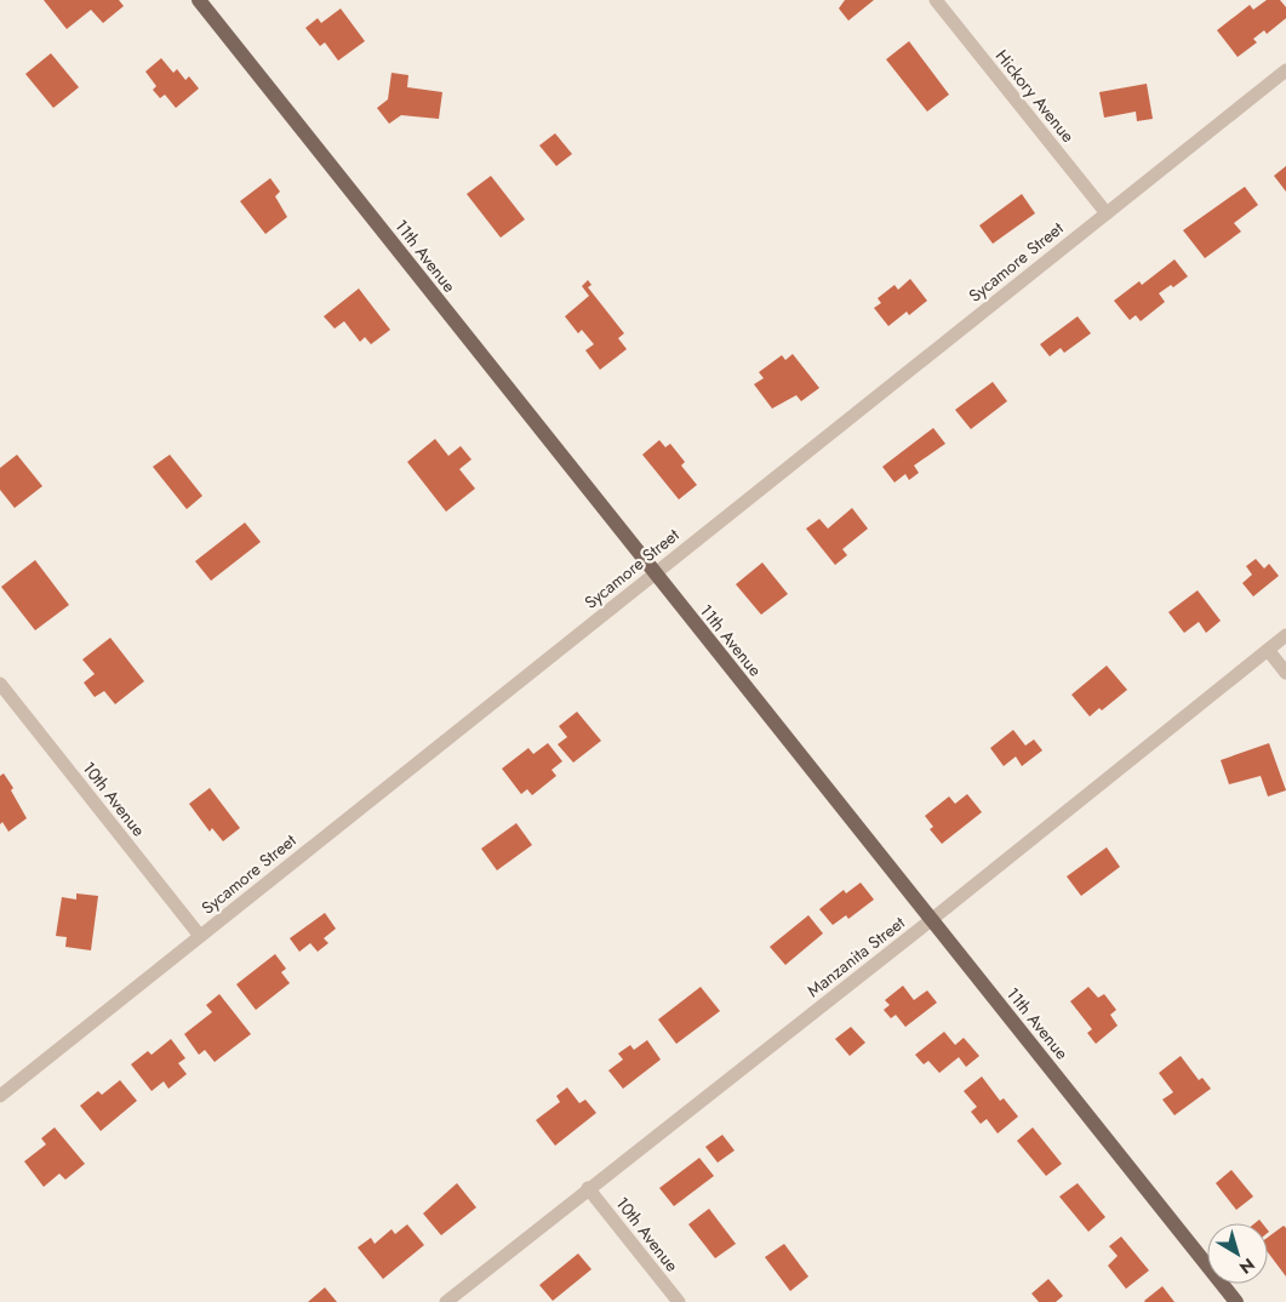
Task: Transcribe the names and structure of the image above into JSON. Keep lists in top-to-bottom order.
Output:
{
  "streets": {
    "main road": ["11th Avenue"],
    "street": [
      "Hickory Avenue",
      "Sycamore Street",
      "10th Avenue",
      "Manzanita Street"
    ]
  },
  "crossings": [
    ["Hickory Avenue", "Sycamore Street"],
    ["11th Avenue", "Sycamore Street"],
    ["11th Avenue", "Manzanita Street"],
    ["Sycamore Street", "10th Avenue"],
    ["10th Avenue", "Manzanita Street"]
  ],
  "north": "bottom right"
}
